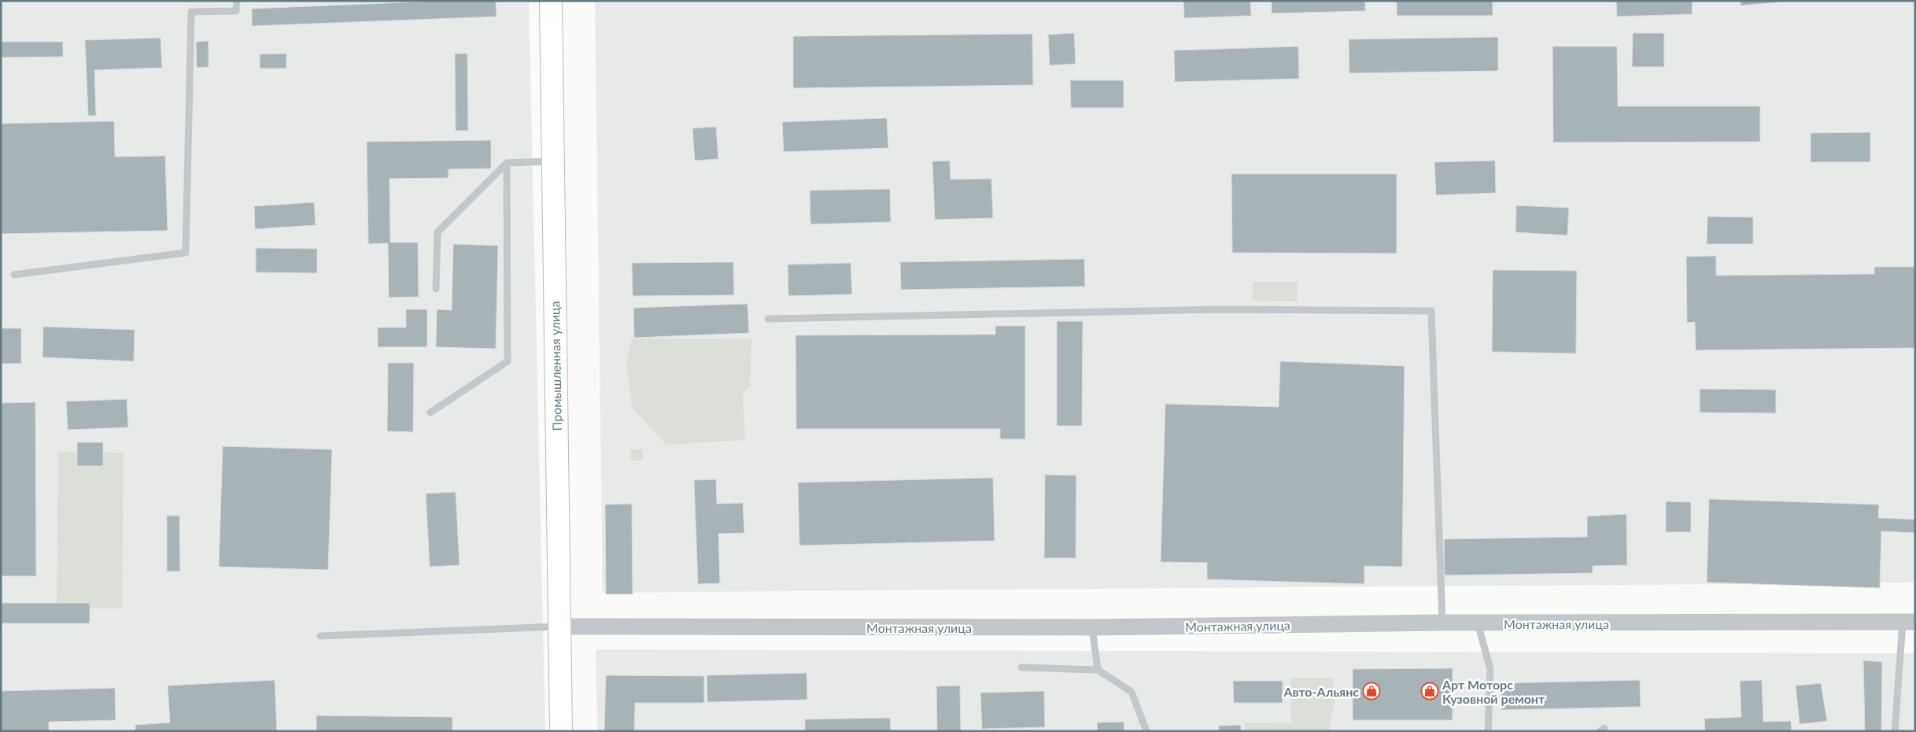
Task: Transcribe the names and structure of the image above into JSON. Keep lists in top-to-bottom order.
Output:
{
  "streets": {
    "main road": ["Промышленная улица"],
    "street": ["Монтажная улица"]
  },
  "crossings": [
    ["Промышленная улица", "Монтажная улица"]
  ],
  "places": {
    "shop": ["Авто-Альянс", "Арт Моторс Кузовной ремонт"]
  }
}
